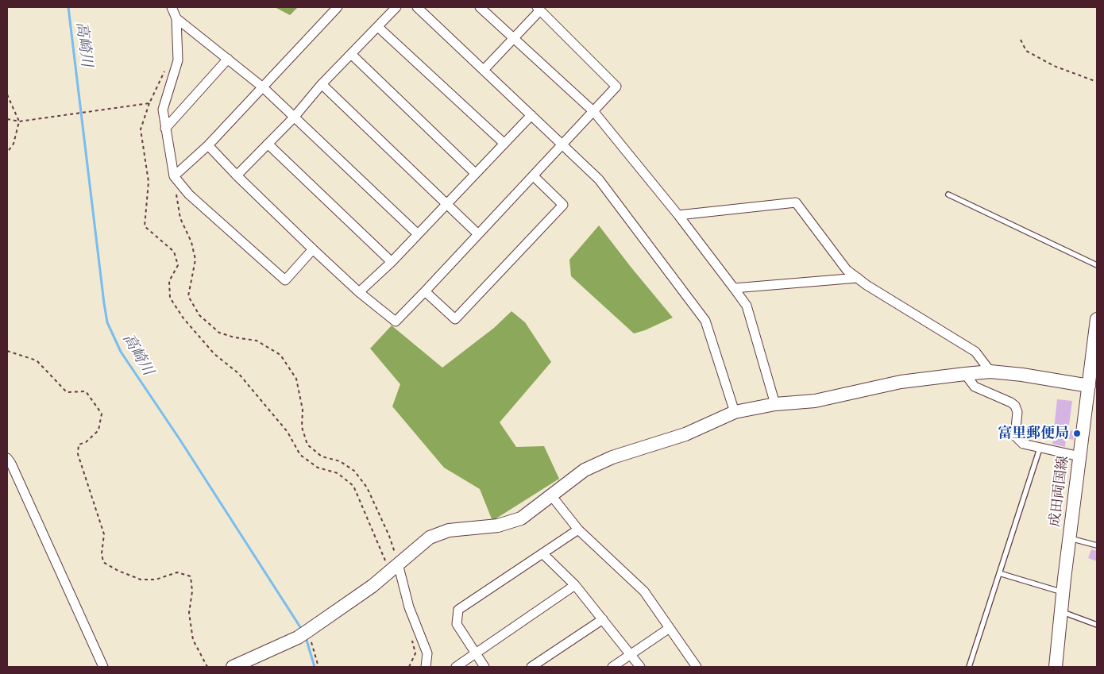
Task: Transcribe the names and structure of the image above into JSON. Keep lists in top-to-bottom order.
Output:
{
  "streets": {
    "street": ["成田両国線"]
  },
  "water": ["高崎川"],
  "places": ["富里郵便局"]
}
